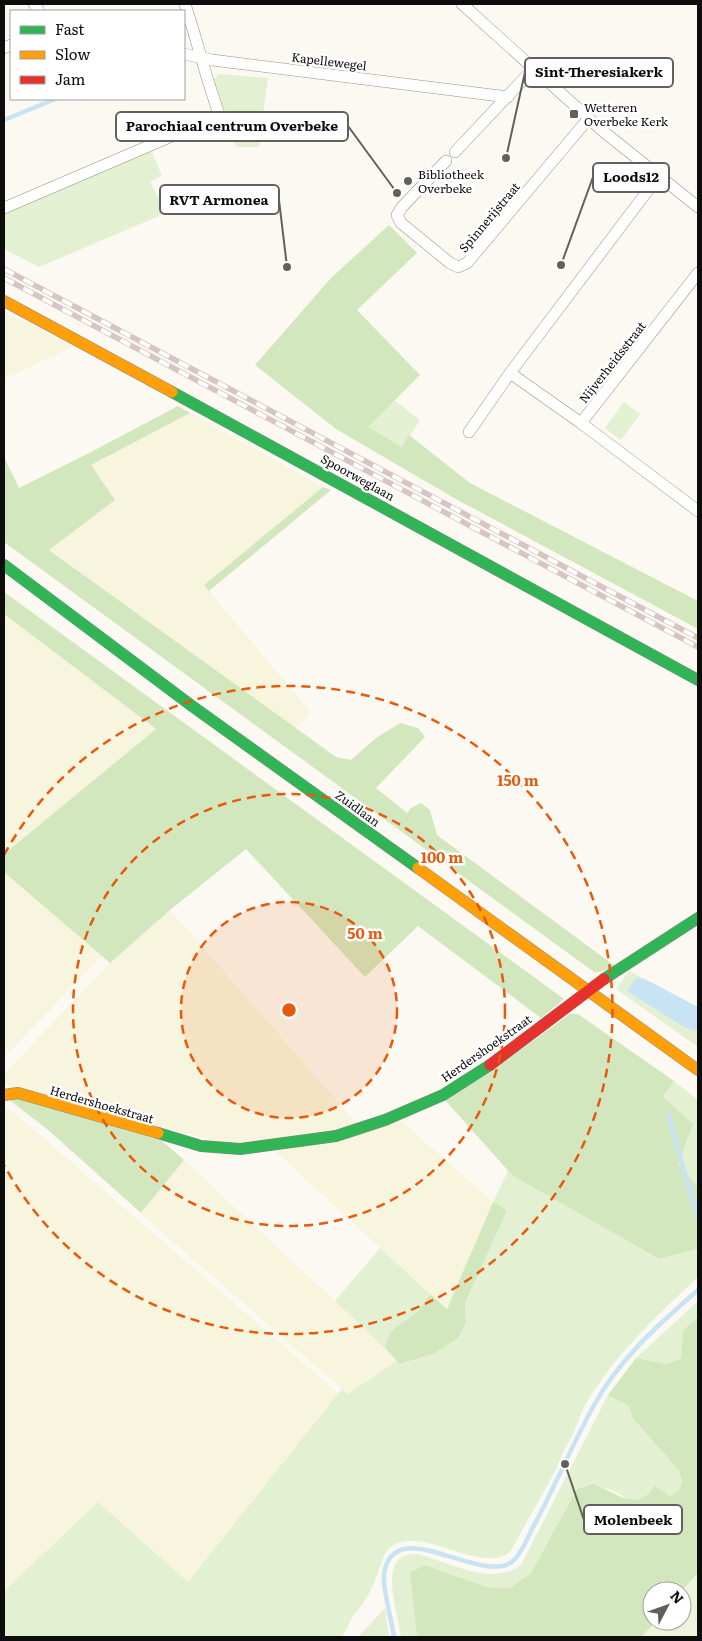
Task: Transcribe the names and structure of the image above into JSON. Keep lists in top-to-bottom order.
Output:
{
  "streets": {
    "street": [
      "Kapellewegel",
      "Spinnerijstraat",
      "Nijverheidsstraat",
      "Spoorweglaan",
      "Zuidlaan",
      "Herdershoekstraat"
    ]
  },
  "crossings": [
    ["Zuidlaan", "Herdershoekstraat"]
  ],
  "places": {
    "transit": ["Wetteren Overbeke Kerk"],
    "other": [
      "Sint-Theresiakerk",
      "Bibliotheek Overbeke",
      "Parochiaal centrum Overbeke",
      "Loods12",
      "RVT Armonea",
      "Molenbeek"
    ]
  },
  "legend": ["Fast", "Slow", "Jam"],
  "north": "top right",
  "rings": ["150 m", "100 m", "50 m"]
}
